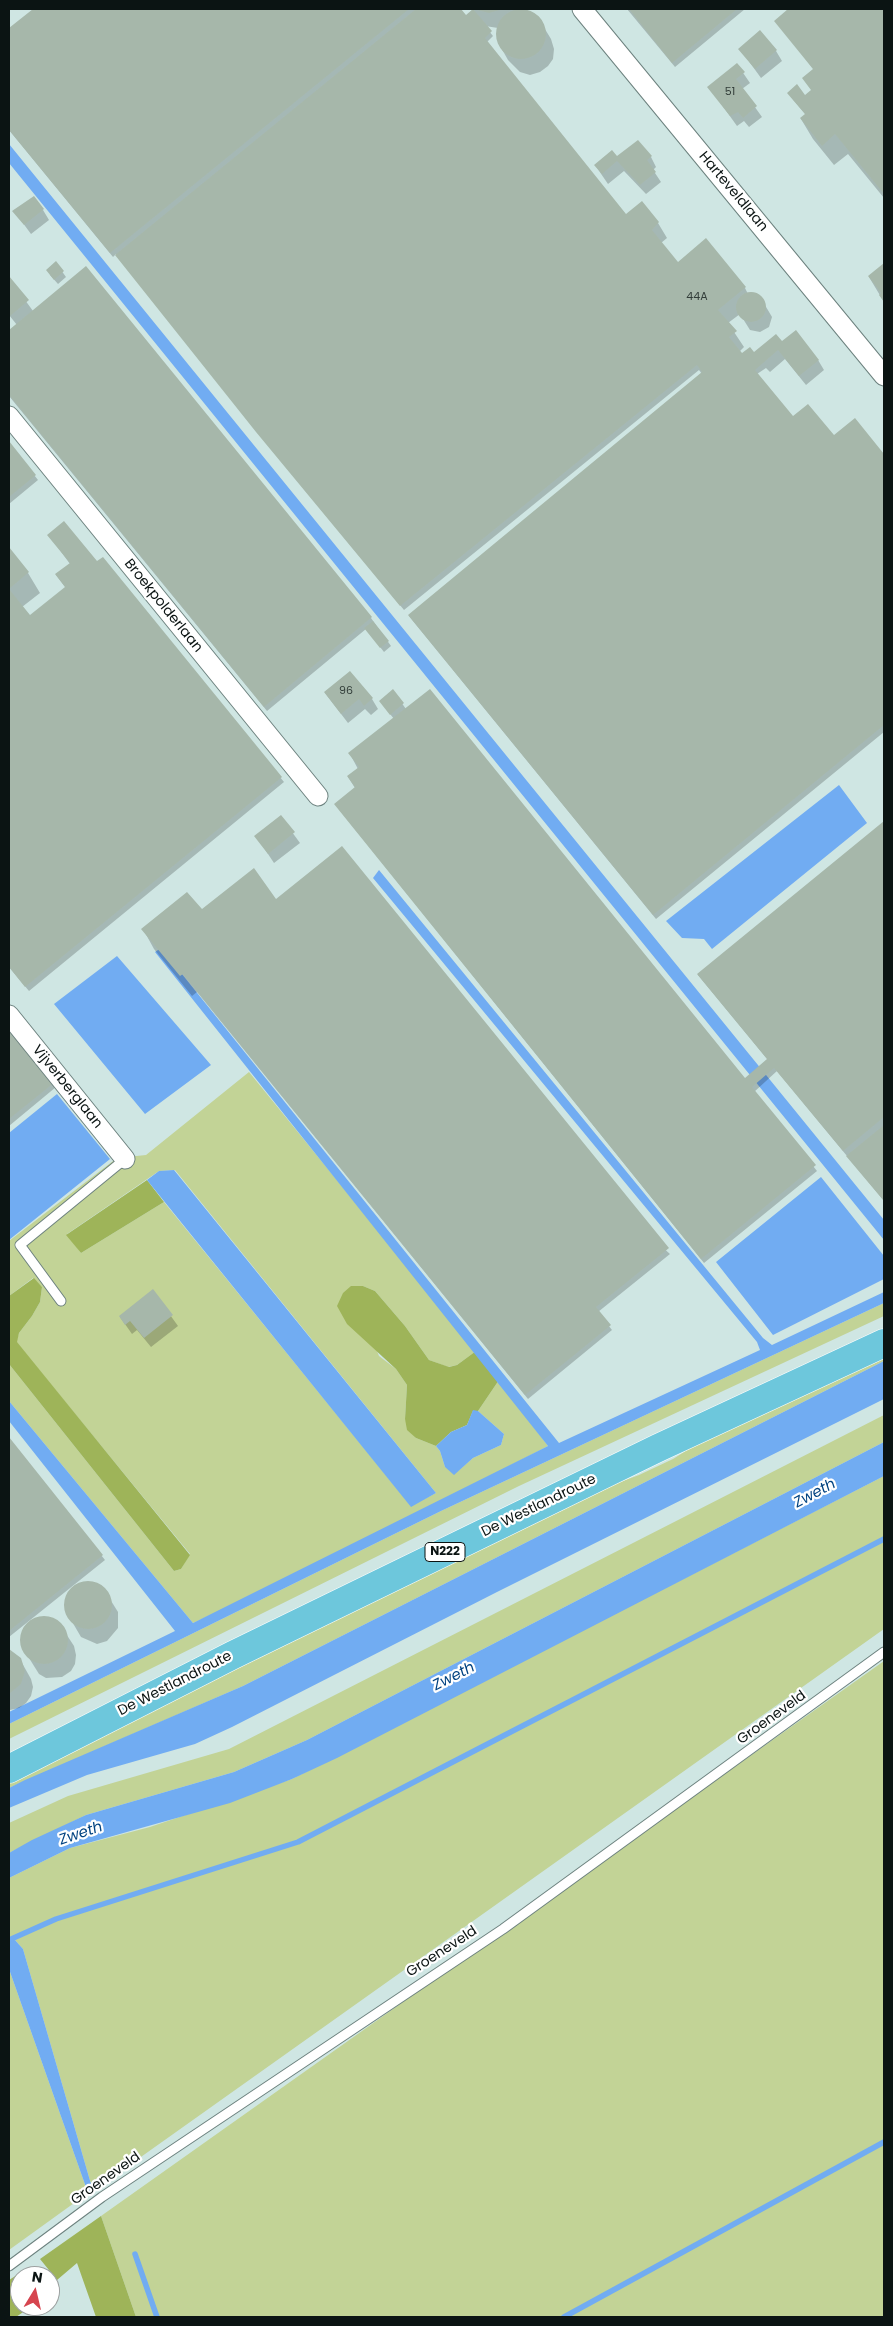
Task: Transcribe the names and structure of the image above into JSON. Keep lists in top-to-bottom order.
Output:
{
  "streets": {
    "main road": ["De Westlandroute", "N222"],
    "street": ["Harteveldlaan", "Broekpolderlaan", "Vijverberglaan"],
    "lane": ["Groeneveld"]
  },
  "water": ["Zweth"],
  "house_numbers": ["51", "44A", "96"],
  "north": "top"
}
